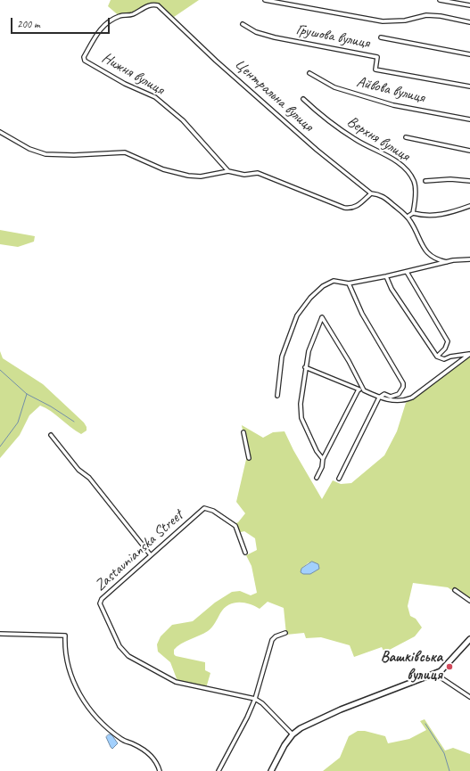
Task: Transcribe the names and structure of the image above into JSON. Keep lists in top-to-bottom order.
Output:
{
  "streets": {
    "street": [
      "Грушова вулиця",
      "Нижня вулиця",
      "Айвова вулиця",
      "Центральна вулиця",
      "Верхня вулиця",
      "Zastavnianska Street"
    ]
  },
  "crossings": [
    ["Нижня вулиця", "Центральна вулиця"]
  ],
  "places": ["Вашківська вулиця"],
  "scale_bar": "200 m"
}
